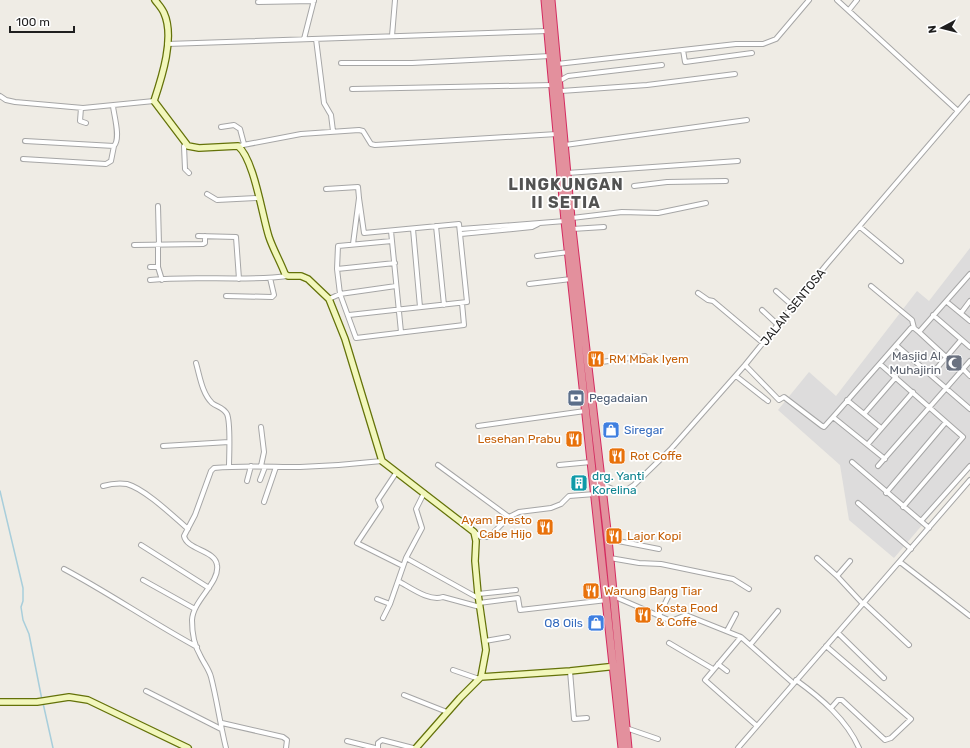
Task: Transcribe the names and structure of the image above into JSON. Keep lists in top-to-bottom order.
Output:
{
  "streets": {
    "street": ["JALAN SENTOSA"]
  },
  "districts": ["LINGKUNGAN II SETIA"],
  "places": {
    "restaurant": [
      "RM Mbak Iyem",
      "Lesehan Prabu",
      "Rot Coffe",
      "Ayam Presto Cabe Hijo",
      "Lajor Kopi",
      "Warung Bang Tiar",
      "Kosta Food & Coffe"
    ],
    "mosque": ["Masjid Al Muhajirin"],
    "bank": ["Pegadaian"],
    "shop": ["Siregar", "Q8 Oils"],
    "building": ["drg. Yanti Korelina"]
  },
  "scale_bar": "100 m",
  "north": "left"
}
